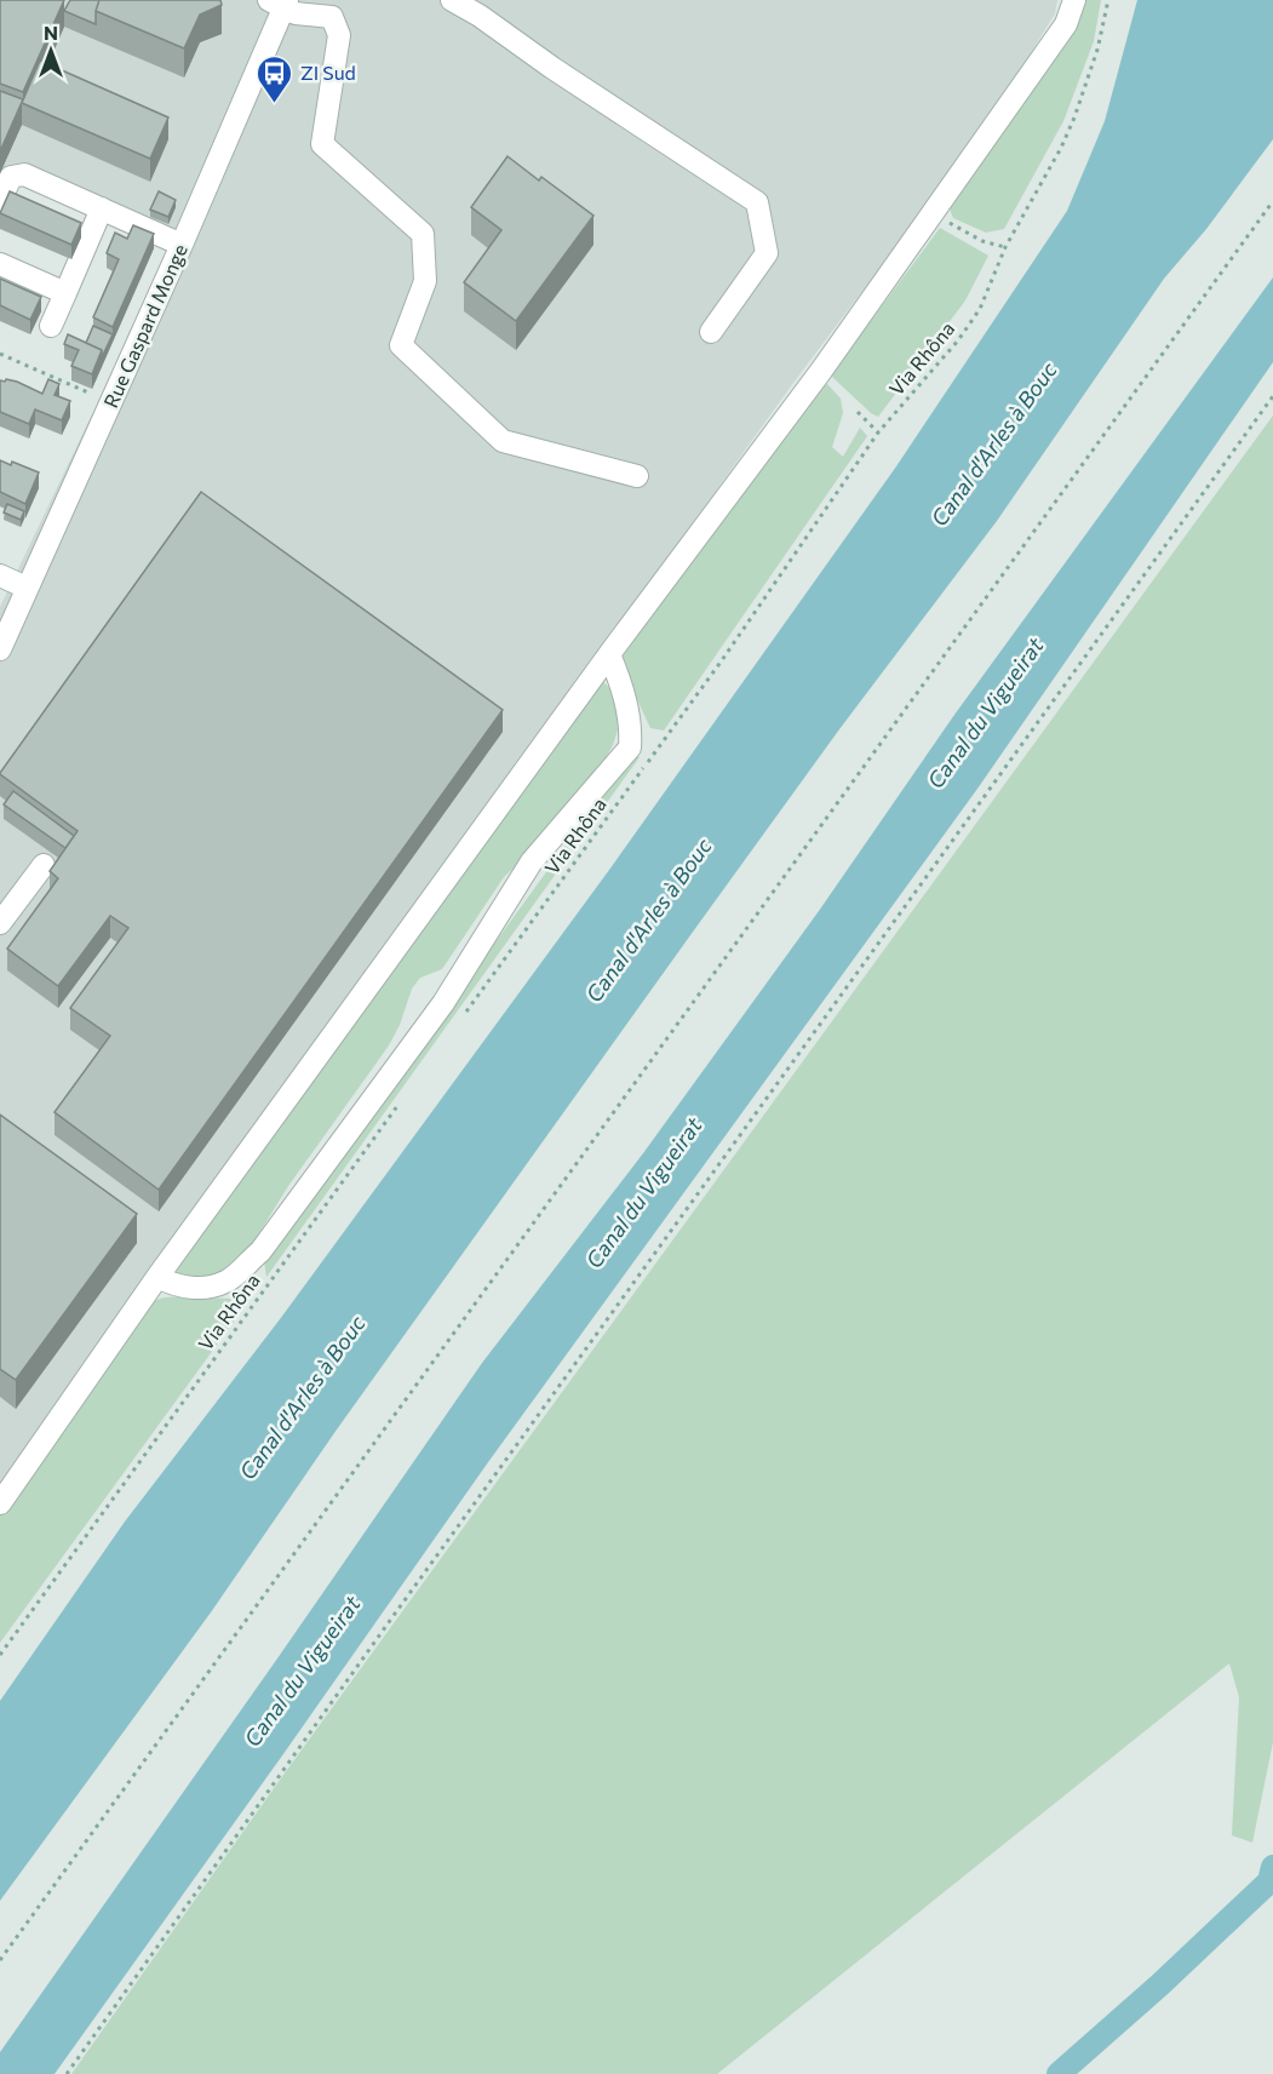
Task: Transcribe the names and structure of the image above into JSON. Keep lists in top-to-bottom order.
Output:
{
  "streets": {
    "street": ["Rue Gaspard Monge"],
    "path": ["Via Rhôna"]
  },
  "water": ["Canal d'Arles à Bouc", "Canal du Vigueirat"],
  "places": {
    "bus stop": ["ZI Sud"]
  },
  "north": "top"
}
